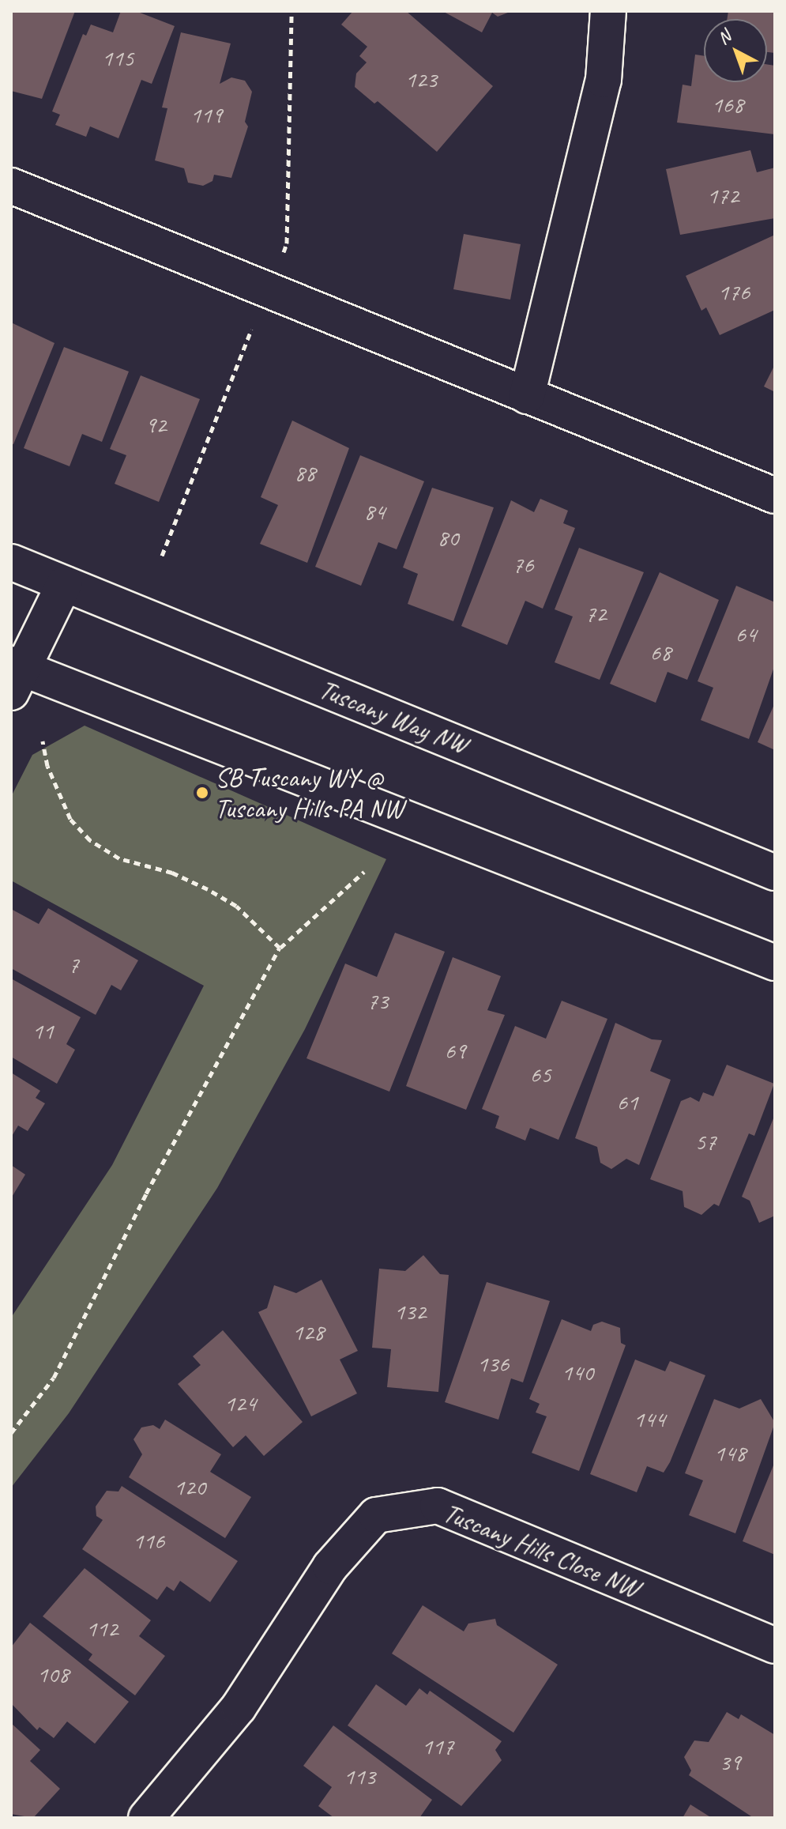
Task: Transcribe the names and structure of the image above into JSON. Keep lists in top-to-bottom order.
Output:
{
  "streets": {
    "street": ["Tuscany Way NW", "Tuscany Hills Close NW"]
  },
  "places": ["SB Tuscany WY @ Tuscany Hills PA NW"],
  "house_numbers": [
    "115",
    "123",
    "168",
    "119",
    "172",
    "176",
    "92",
    "88",
    "84",
    "80",
    "76",
    "72",
    "64",
    "68",
    "7",
    "73",
    "11",
    "69",
    "65",
    "61",
    "57",
    "132",
    "128",
    "136",
    "140",
    "124",
    "144",
    "148",
    "120",
    "116",
    "112",
    "108",
    "117",
    "39",
    "113"
  ],
  "north": "top left"
}
